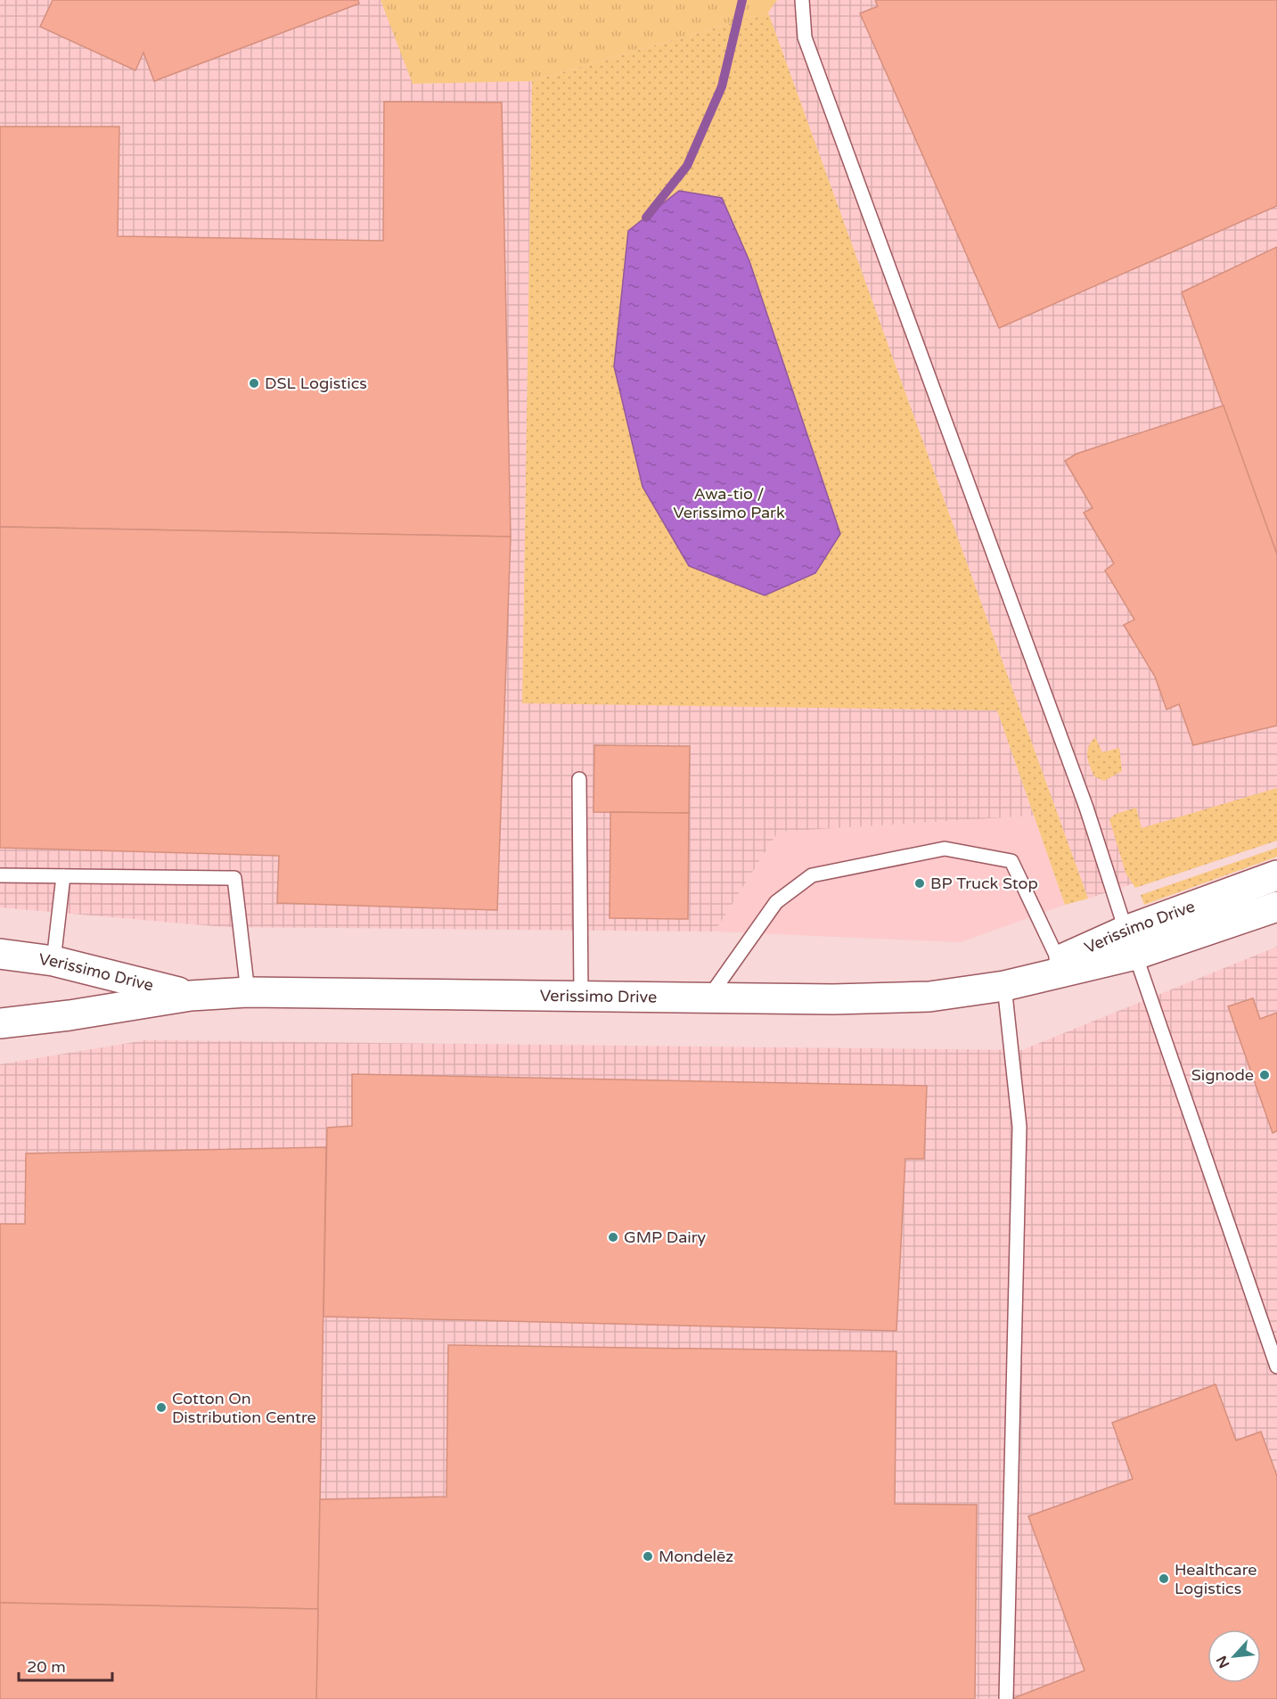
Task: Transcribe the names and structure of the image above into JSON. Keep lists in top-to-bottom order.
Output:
{
  "streets": {
    "street": ["Verissimo Drive"]
  },
  "parks": ["Awa-tio / Verissimo Park"],
  "places": [
    "DSL Logistics",
    "BP Truck Stop",
    "Signode",
    "GMP Dairy",
    "Cotton On Distribution Centre",
    "Mondelēz",
    "Healthcare Logistics"
  ],
  "scale_bar": "20 m",
  "north": "bottom left"
}
